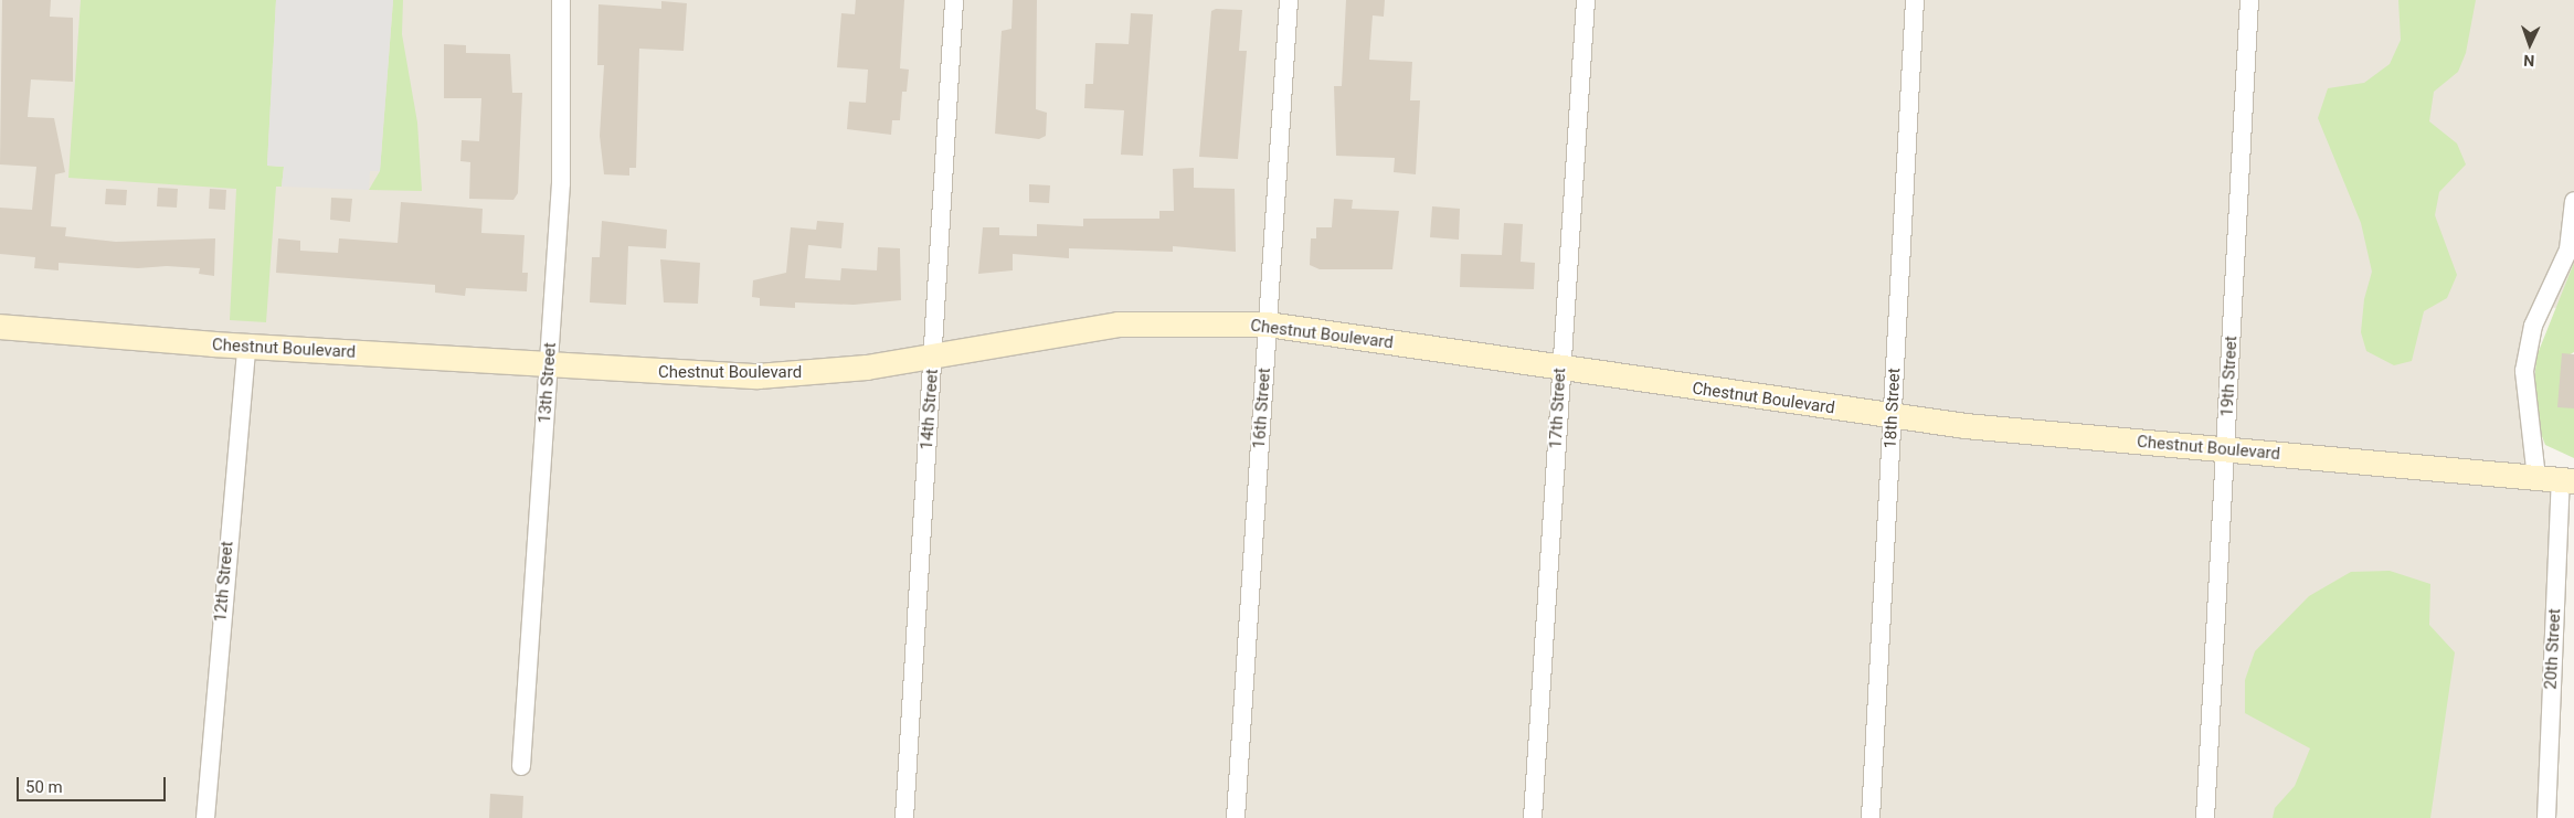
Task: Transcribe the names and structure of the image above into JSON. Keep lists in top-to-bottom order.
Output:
{
  "streets": {
    "street": [
      "Chestnut Boulevard",
      "19th Street",
      "13th Street",
      "16th Street",
      "17th Street",
      "18th Street",
      "14th Street",
      "12th Street",
      "20th Street"
    ]
  },
  "crossings": [
    ["Chestnut Boulevard", "19th Street"],
    ["Chestnut Boulevard", "13th Street"],
    ["Chestnut Boulevard", "16th Street"],
    ["Chestnut Boulevard", "17th Street"],
    ["Chestnut Boulevard", "18th Street"],
    ["Chestnut Boulevard", "14th Street"],
    ["Chestnut Boulevard", "12th Street"],
    ["Chestnut Boulevard", "20th Street"]
  ],
  "scale_bar": "50 m",
  "north": "bottom"
}
